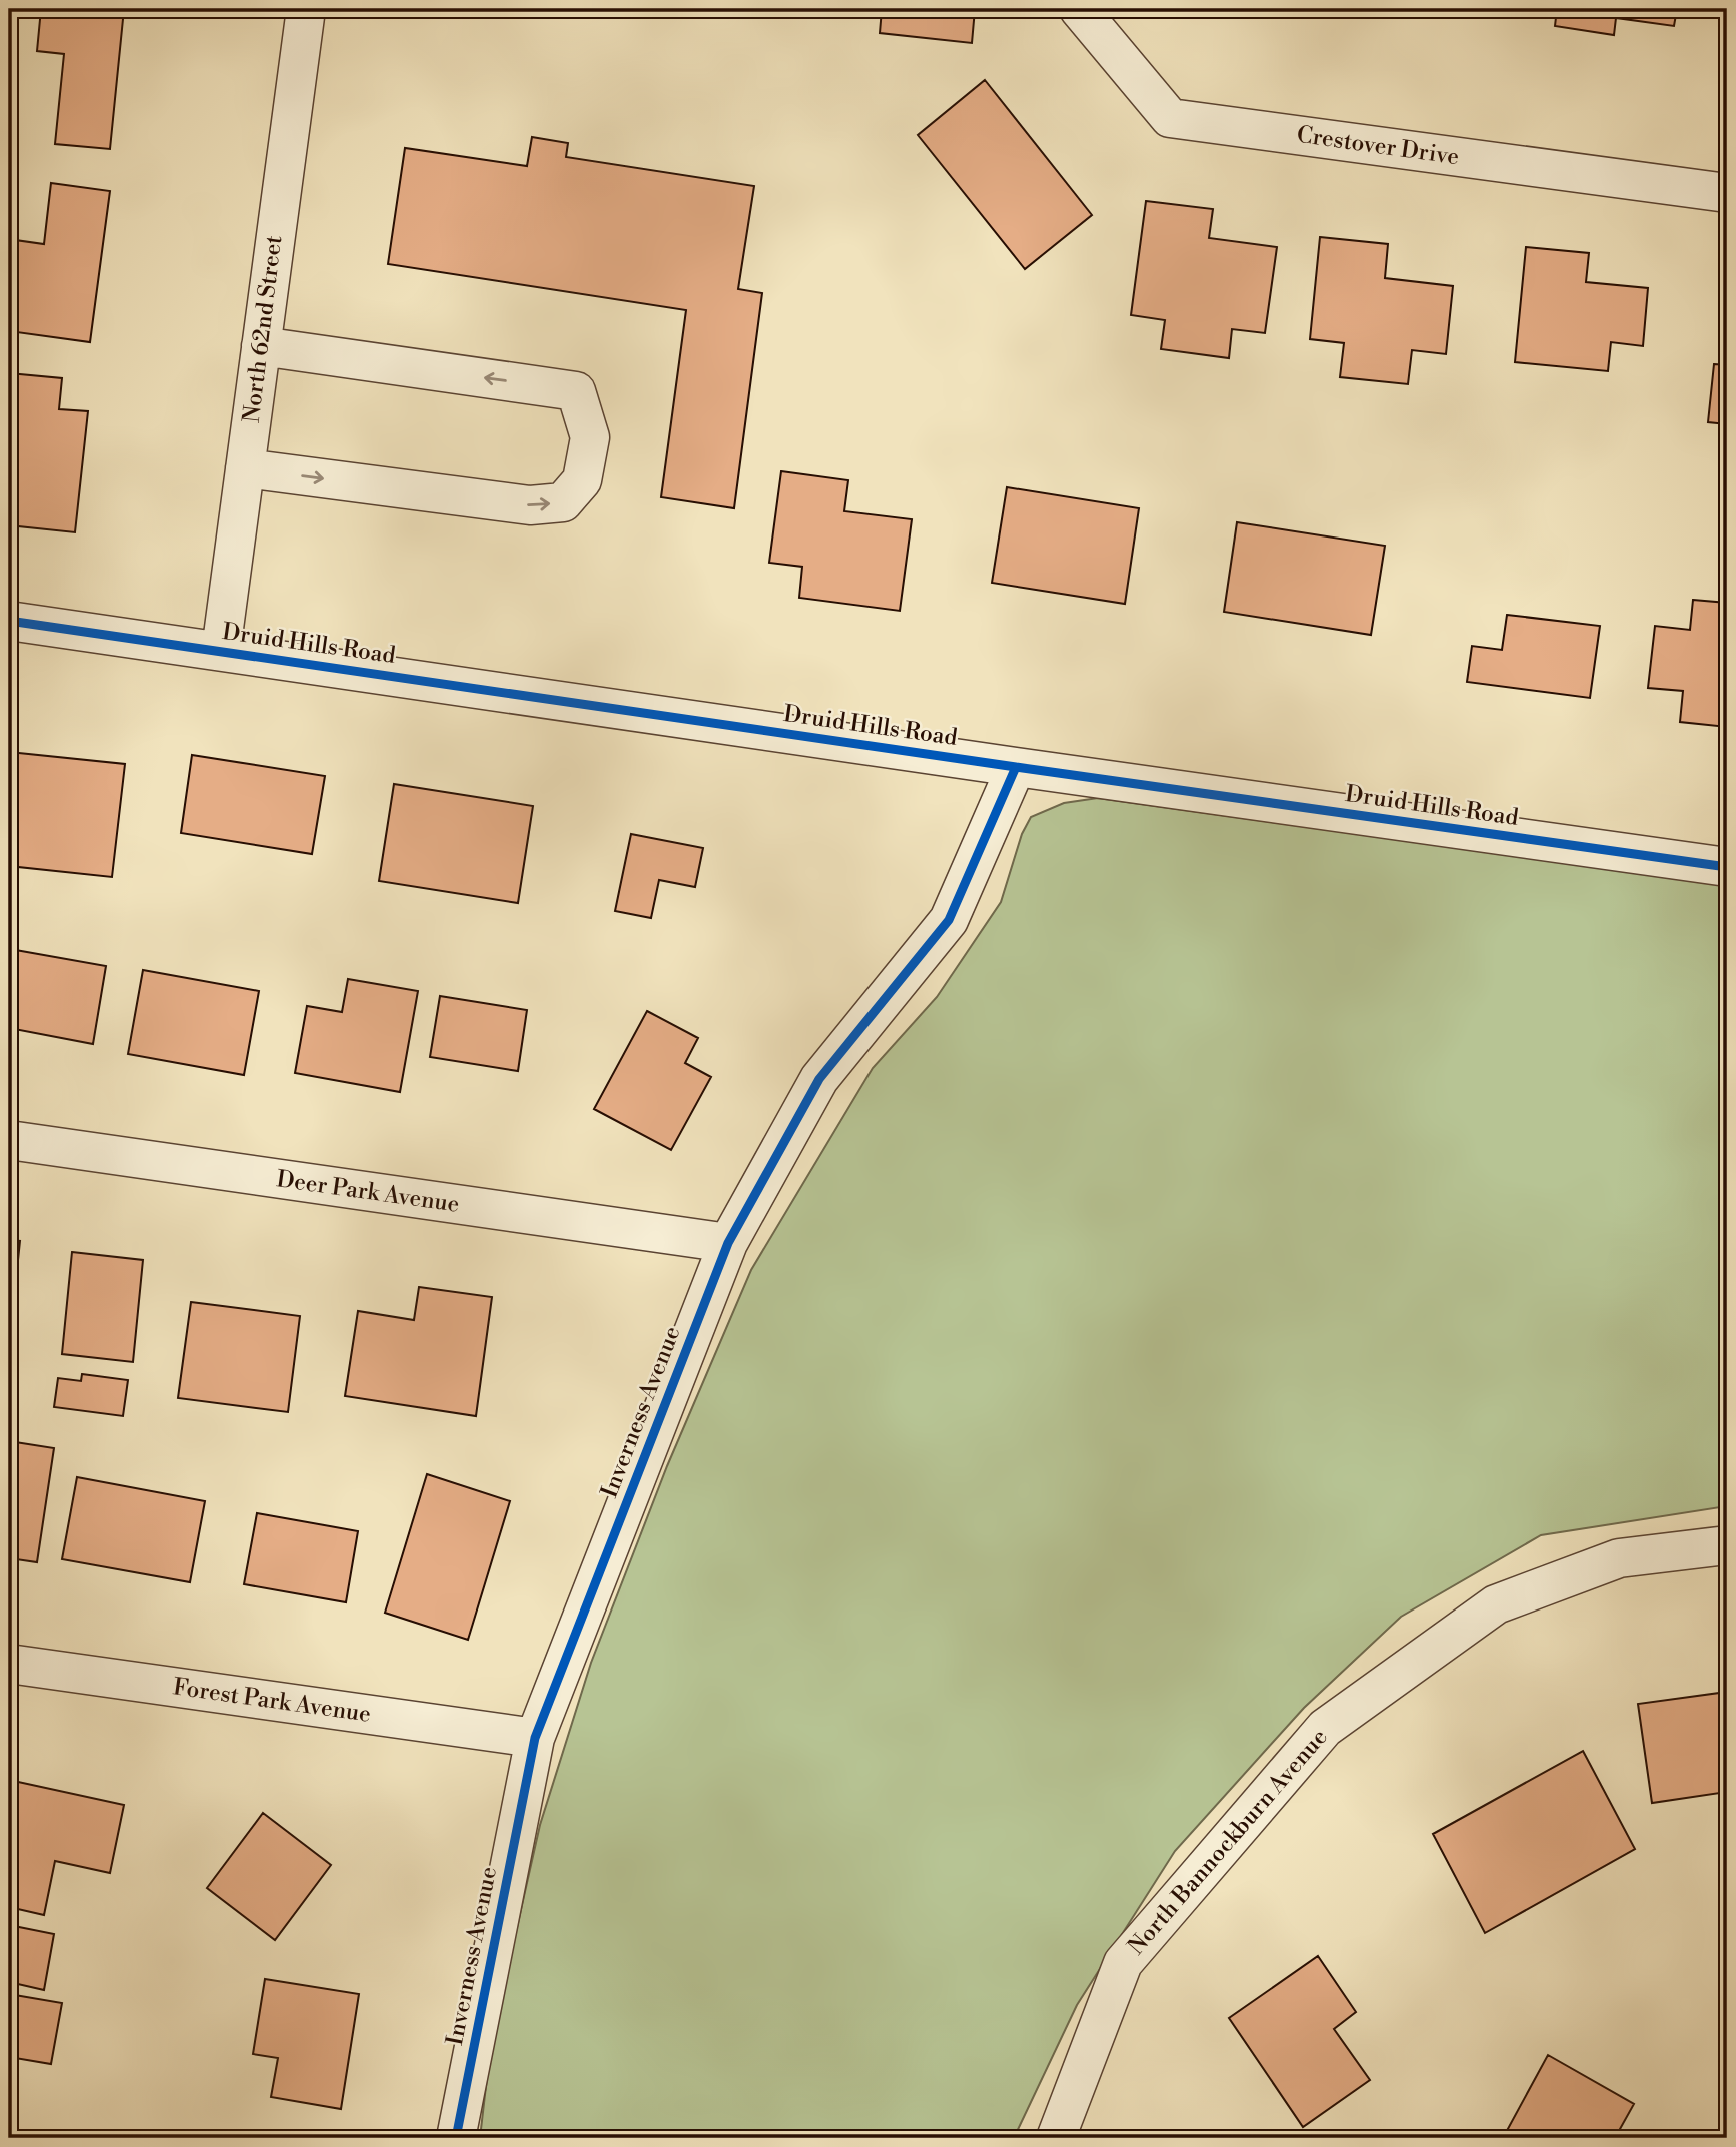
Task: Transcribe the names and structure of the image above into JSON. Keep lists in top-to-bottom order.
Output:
{
  "streets": {
    "street": [
      "Crestover Drive",
      "North 62nd Street",
      "Druid Hills Road",
      "Deer Park Avenue",
      "Inverness Avenue",
      "Forest Park Avenue",
      "North Bannockburn Avenue"
    ]
  },
  "crossings": [
    ["North 62nd Street", "Druid Hills Road"],
    ["Druid Hills Road", "Inverness Avenue"],
    ["Deer Park Avenue", "Inverness Avenue"],
    ["Inverness Avenue", "Forest Park Avenue"]
  ]
}
